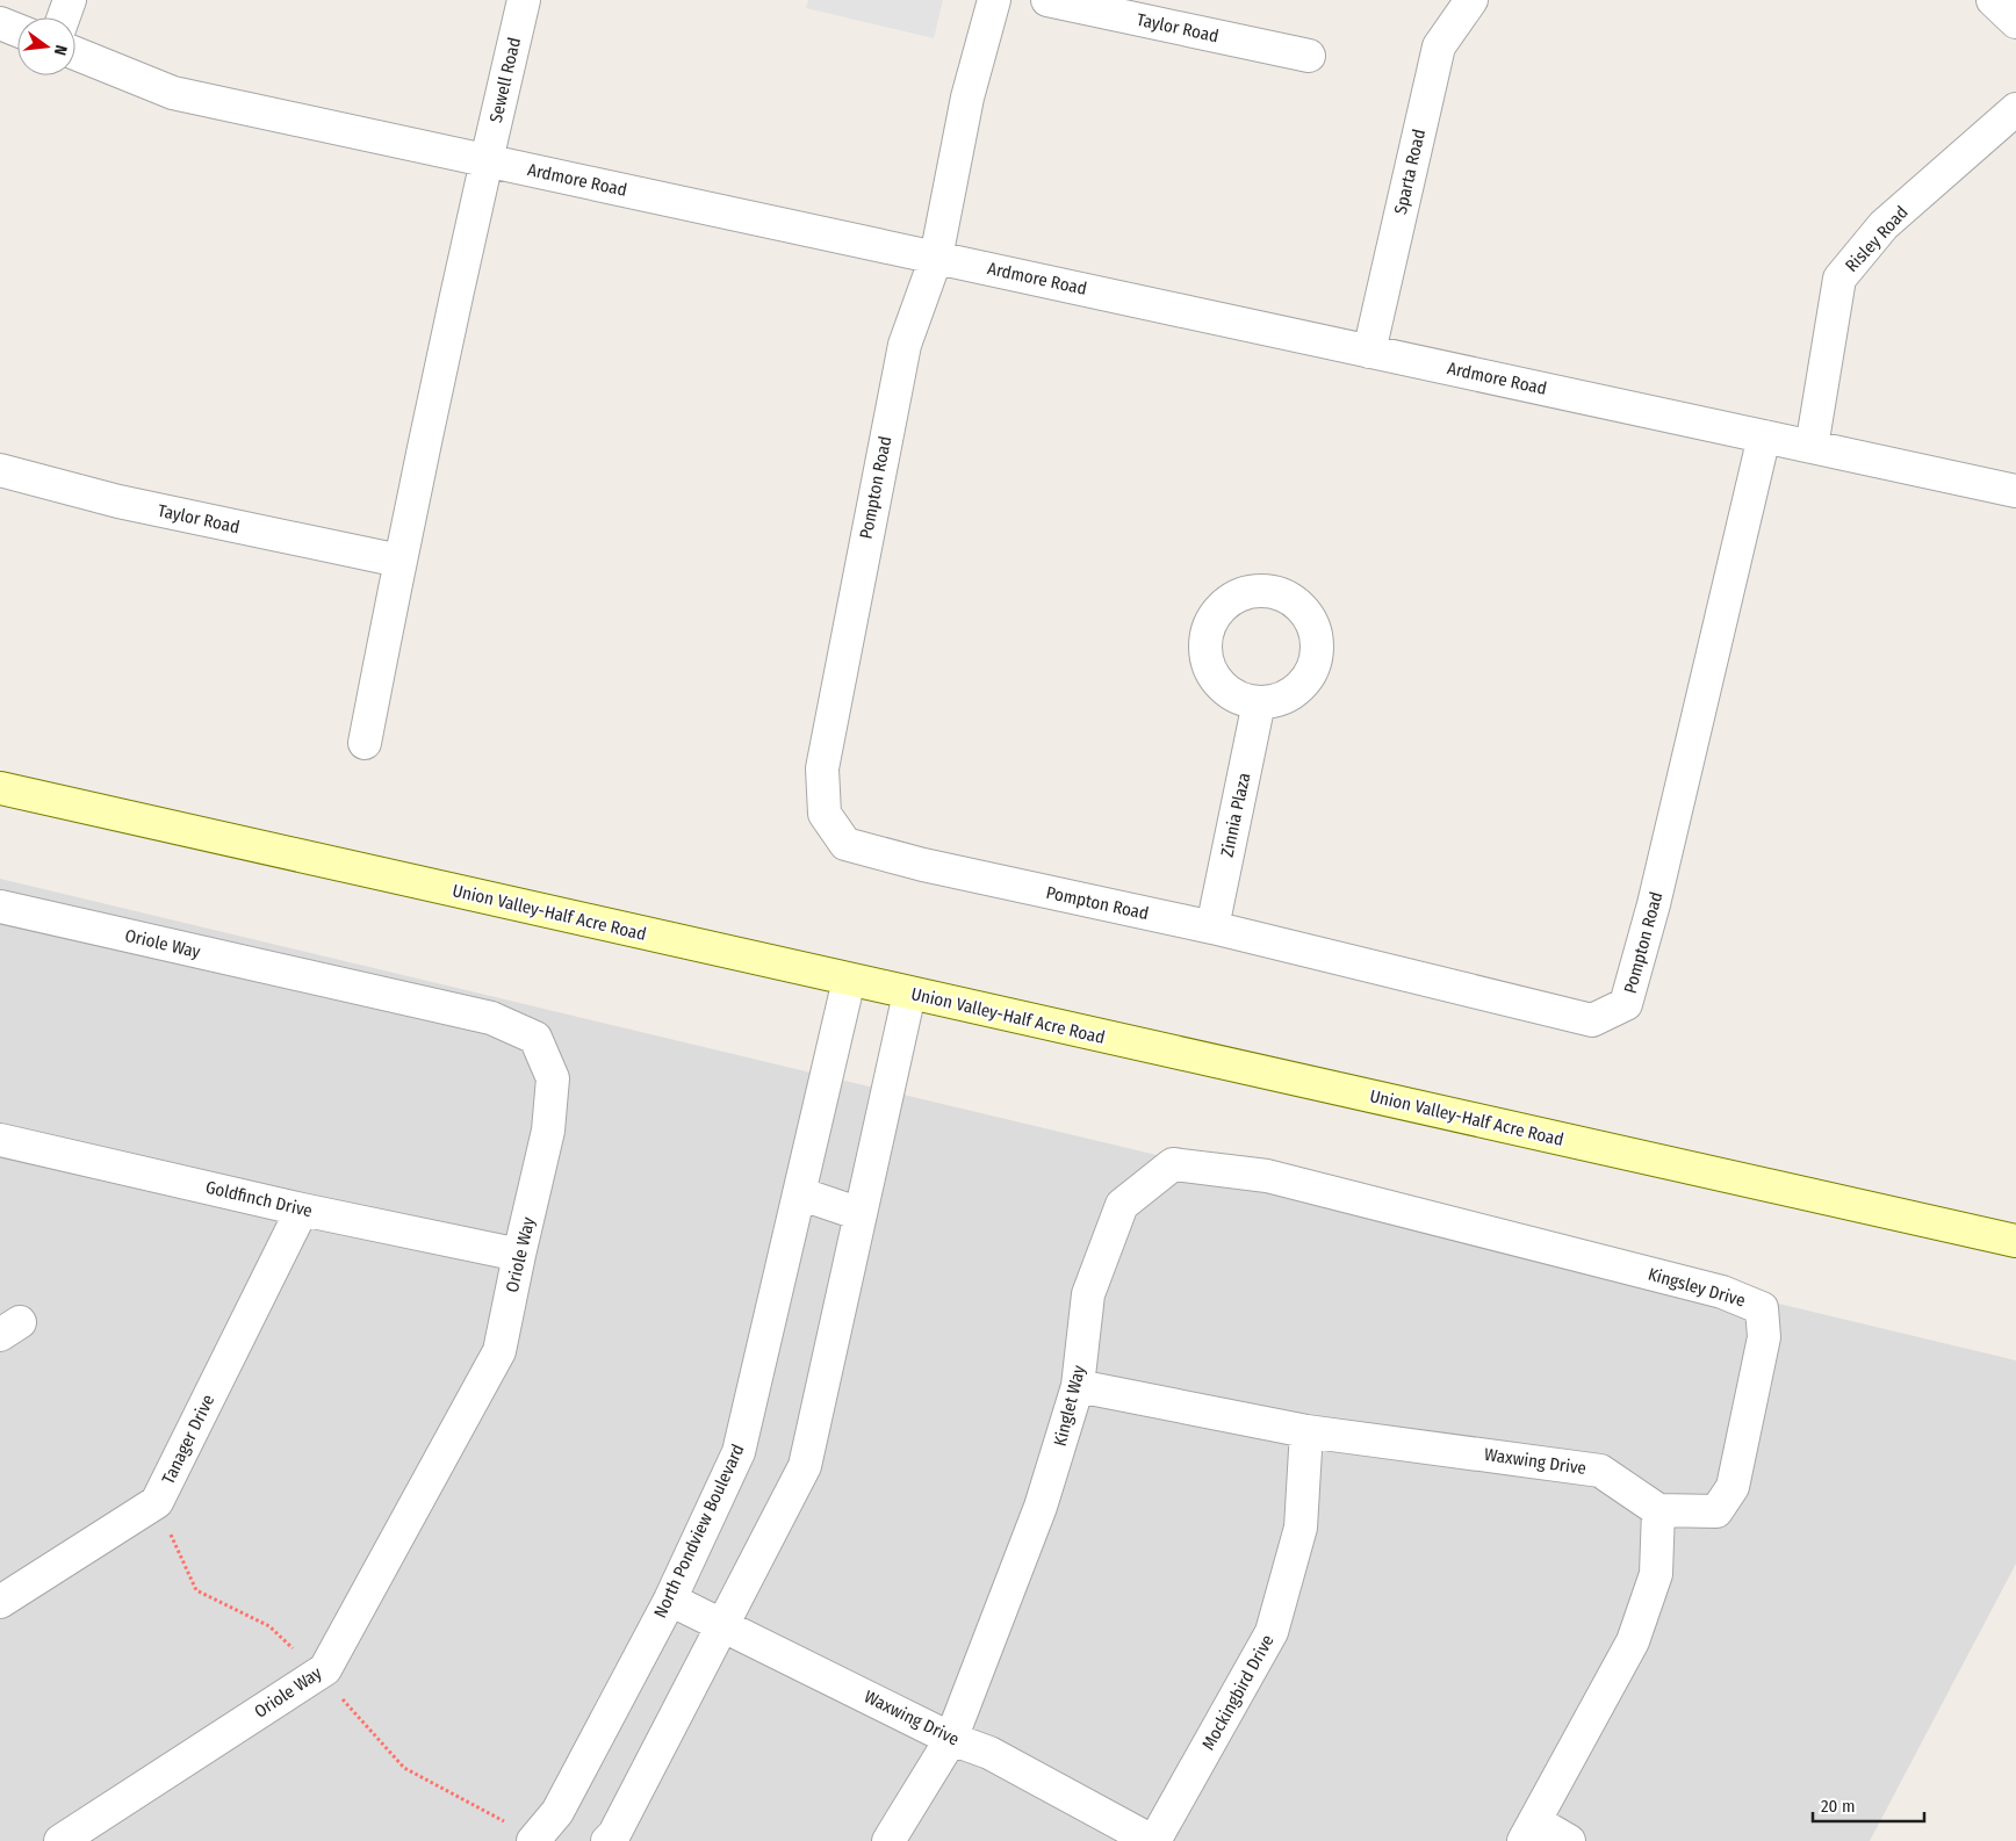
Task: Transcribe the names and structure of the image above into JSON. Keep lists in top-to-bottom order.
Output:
{
  "streets": {
    "street": [
      "Taylor Road",
      "Sewell Road",
      "Sparta Road",
      "Ardmore Road",
      "Risley Road",
      "Pompton Road",
      "Zinnia Plaza",
      "Union Valley-Half Acre Road",
      "Oriole Way",
      "Goldfinch Drive",
      "Kingsley Drive",
      "Kinglet Way",
      "Tanager Drive",
      "Waxwing Drive",
      "North Pondview Boulevard",
      "Mockingbird Drive"
    ]
  },
  "crossings": [
    ["Taylor Road", "Sewell Road"],
    ["Sewell Road", "Ardmore Road"],
    ["Sparta Road", "Ardmore Road"],
    ["Ardmore Road", "Risley Road"],
    ["Ardmore Road", "Pompton Road"],
    ["Pompton Road", "Zinnia Plaza"],
    ["Union Valley-Half Acre Road", "North Pondview Boulevard"],
    ["Oriole Way", "Goldfinch Drive"],
    ["Goldfinch Drive", "Tanager Drive"],
    ["Kingsley Drive", "Kinglet Way"],
    ["Kingsley Drive", "Waxwing Drive"],
    ["Kinglet Way", "Waxwing Drive"],
    ["Waxwing Drive", "North Pondview Boulevard"],
    ["Waxwing Drive", "Mockingbird Drive"]
  ],
  "scale_bar": "20 m",
  "north": "right"
}
